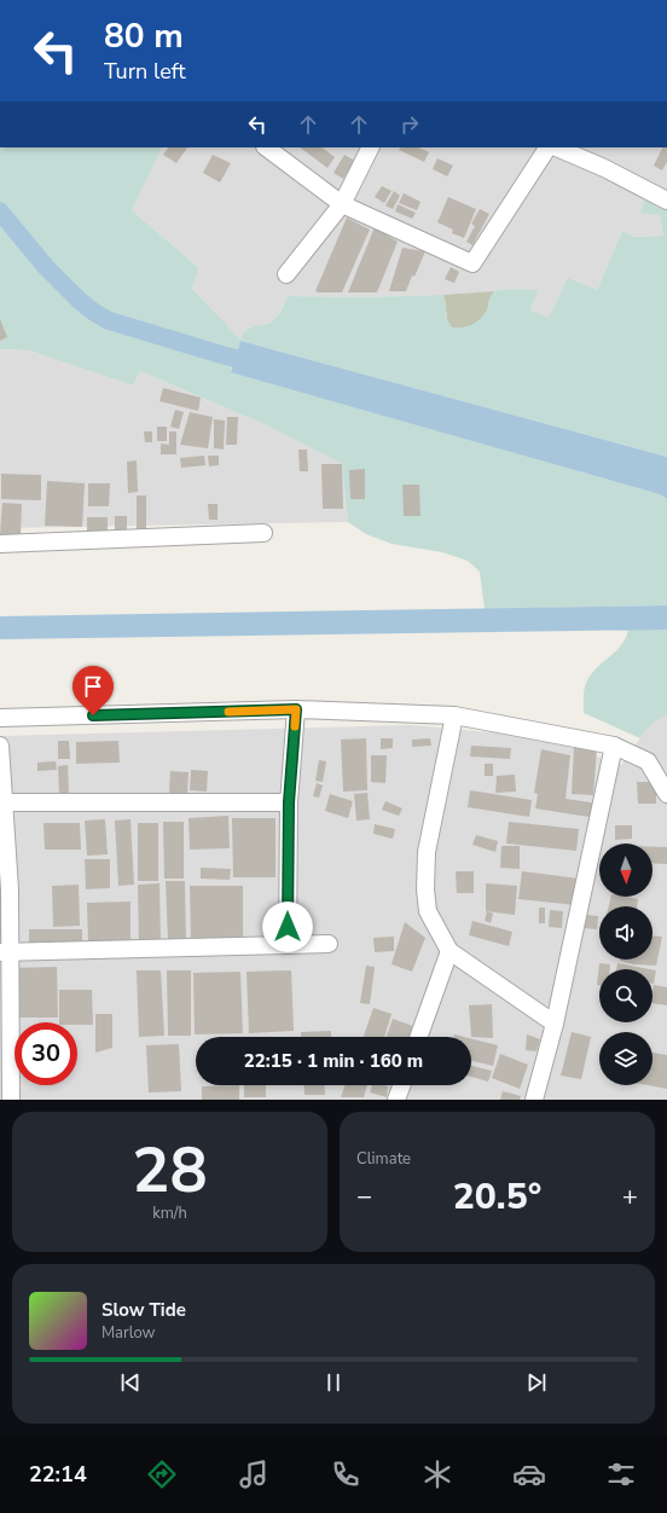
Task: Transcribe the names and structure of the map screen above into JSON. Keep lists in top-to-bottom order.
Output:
{
  "north": "bottom",
  "page": {
    "turn": ["80 m", "Turn left"],
    "limit": "30",
    "trip": "22:15 · 1 min · 160 m",
    "tile": [
      ["28", "km/h"],
      "Climate"
    ],
    "heat": ["−", "20.5°", "+"],
    "song": ["Slow Tide", "Marlow"],
    "tabs": "22:14"
  }
}
